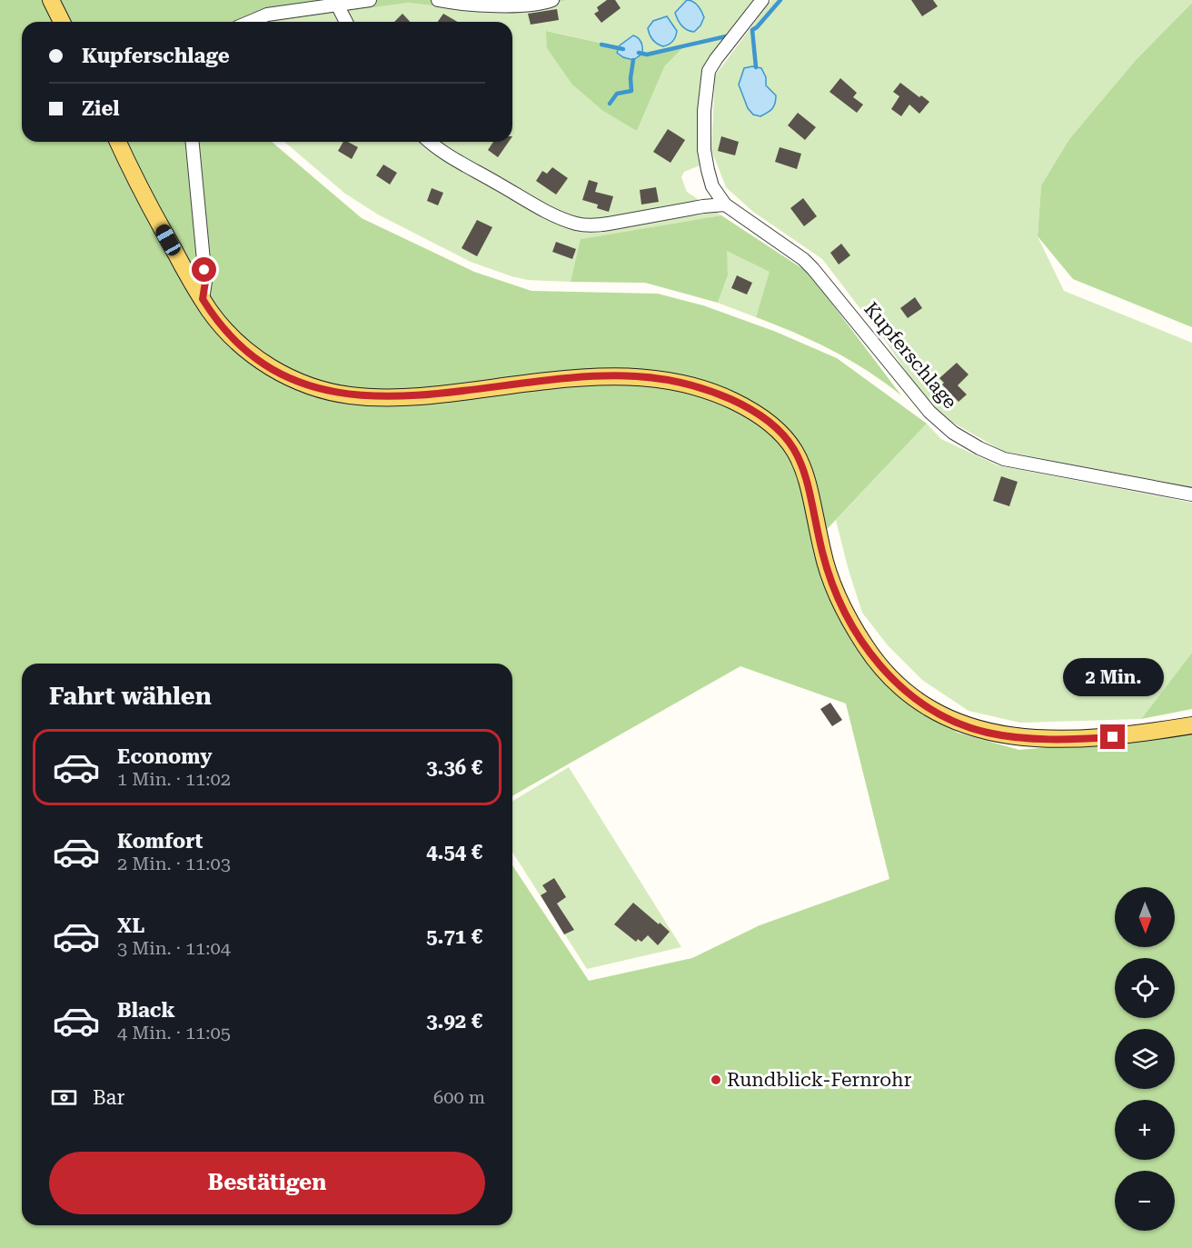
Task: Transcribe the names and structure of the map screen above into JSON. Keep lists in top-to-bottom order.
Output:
{
  "streets": {
    "street": ["Kupferschlage"]
  },
  "places": ["Rundblick-Fernrohr"],
  "north": "bottom",
  "page": {
    "banner": ["Kupferschlage", "Ziel"],
    "bubble": "2 Min.",
    "heading": "Fahrt wählen",
    "list": [
      {
        "name": "Economy",
        "note": "1 Min. · 11:02",
        "value": "3.36 €"
      },
      {
        "name": "Komfort",
        "note": "2 Min. · 11:03",
        "value": "4.54 €"
      },
      {
        "name": "XL",
        "note": "3 Min. · 11:04",
        "value": "5.71 €"
      },
      {
        "name": "Black",
        "note": "4 Min. · 11:05",
        "value": "3.92 €"
      }
    ],
    "map_buttons": ["+", "−"],
    "pay": ["Bar", "600 m"],
    "buttons": "Bestätigen"
  }
}
